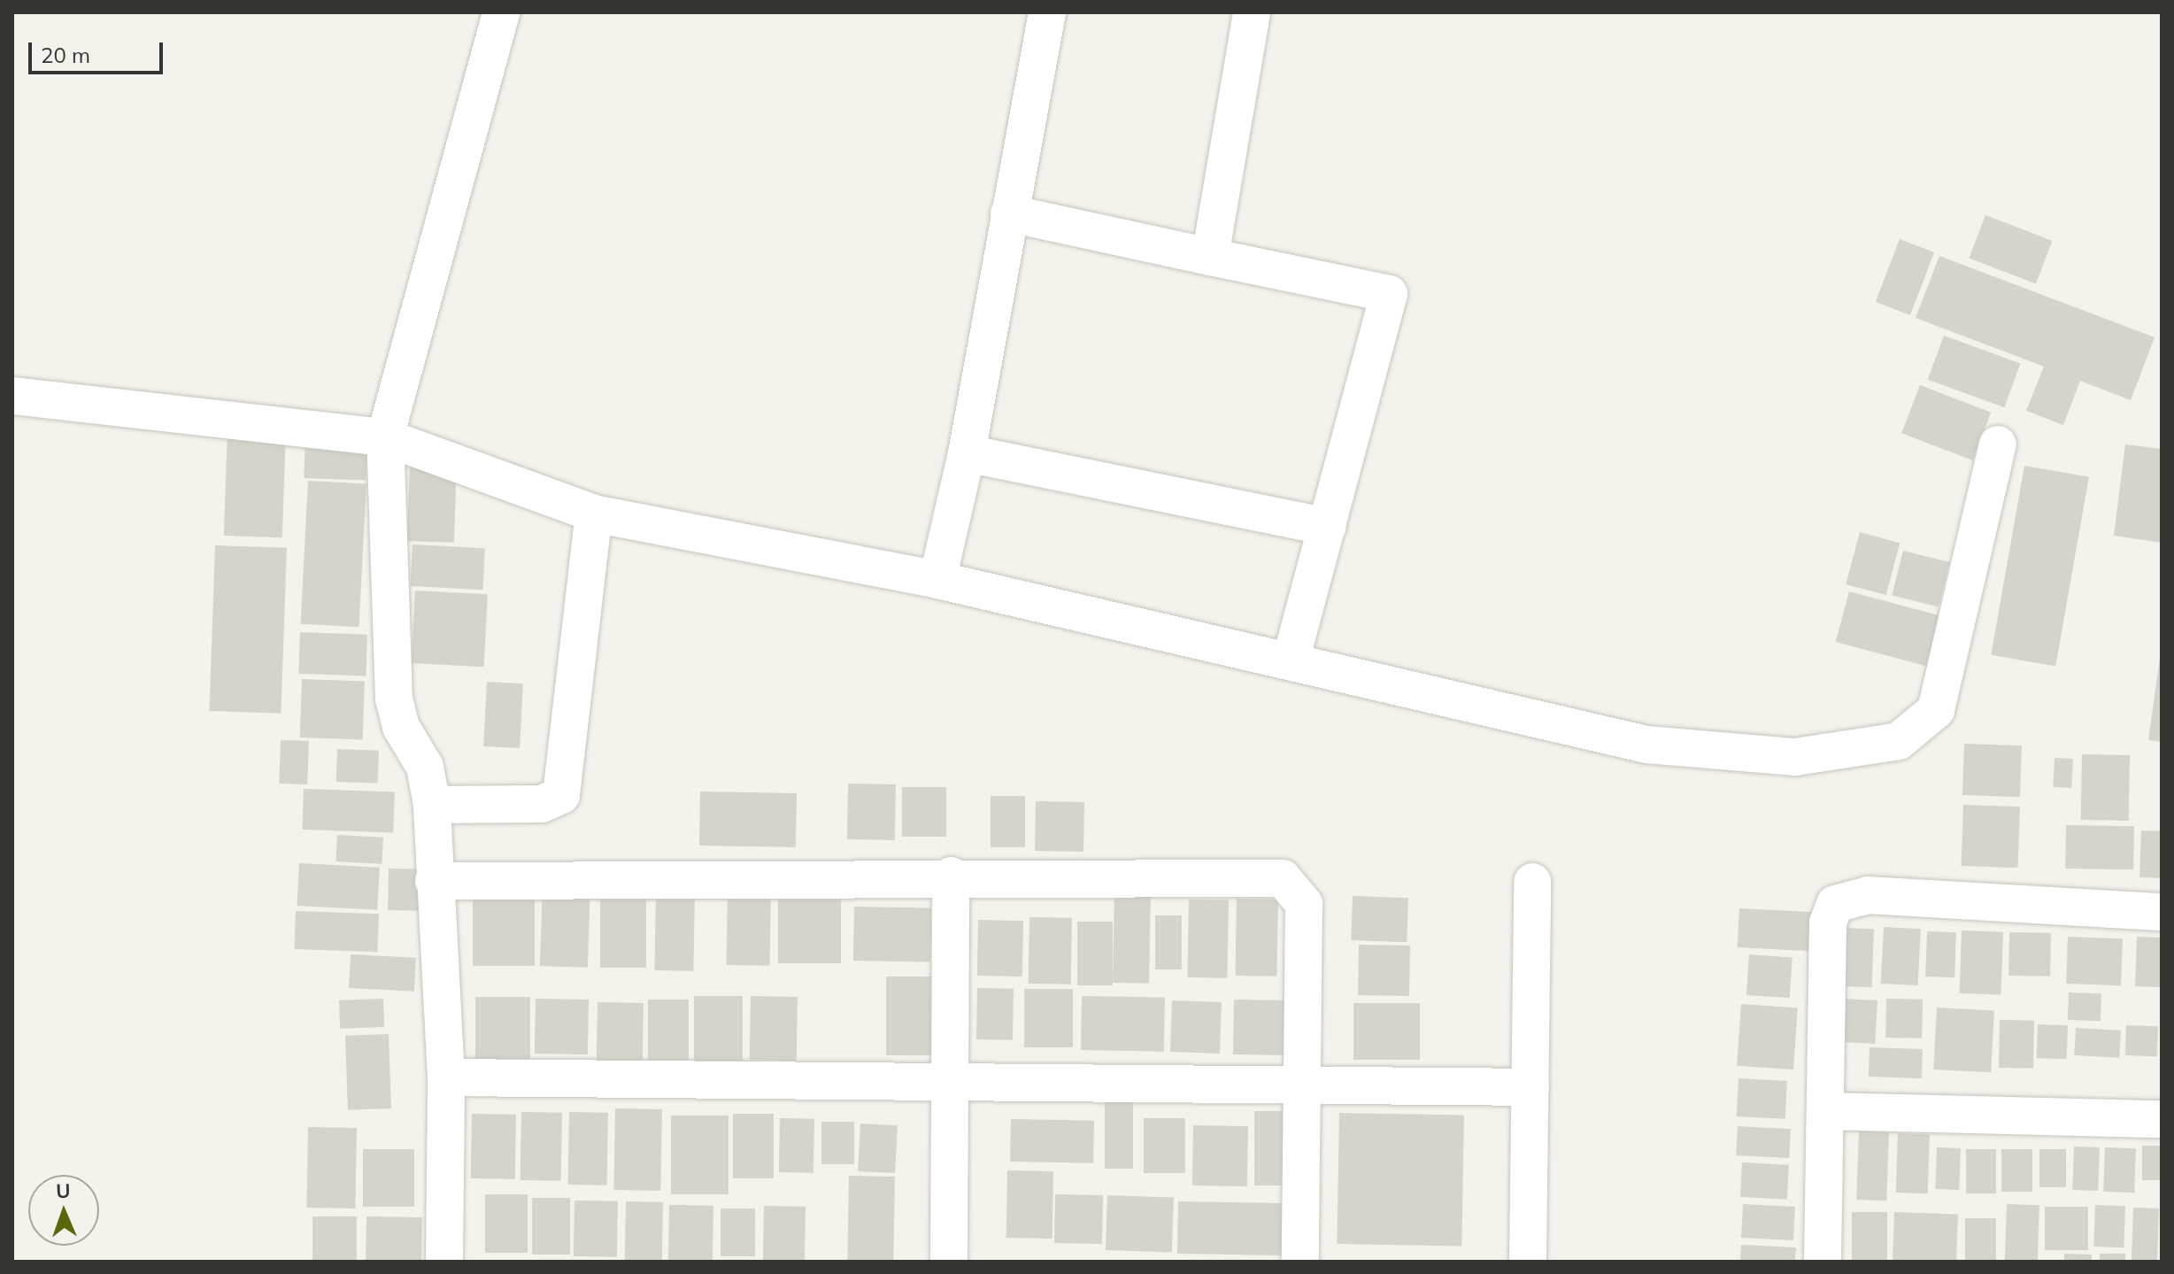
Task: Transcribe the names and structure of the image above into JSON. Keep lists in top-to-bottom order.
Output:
{
  "scale_bar": "20 m",
  "north": "top"
}
